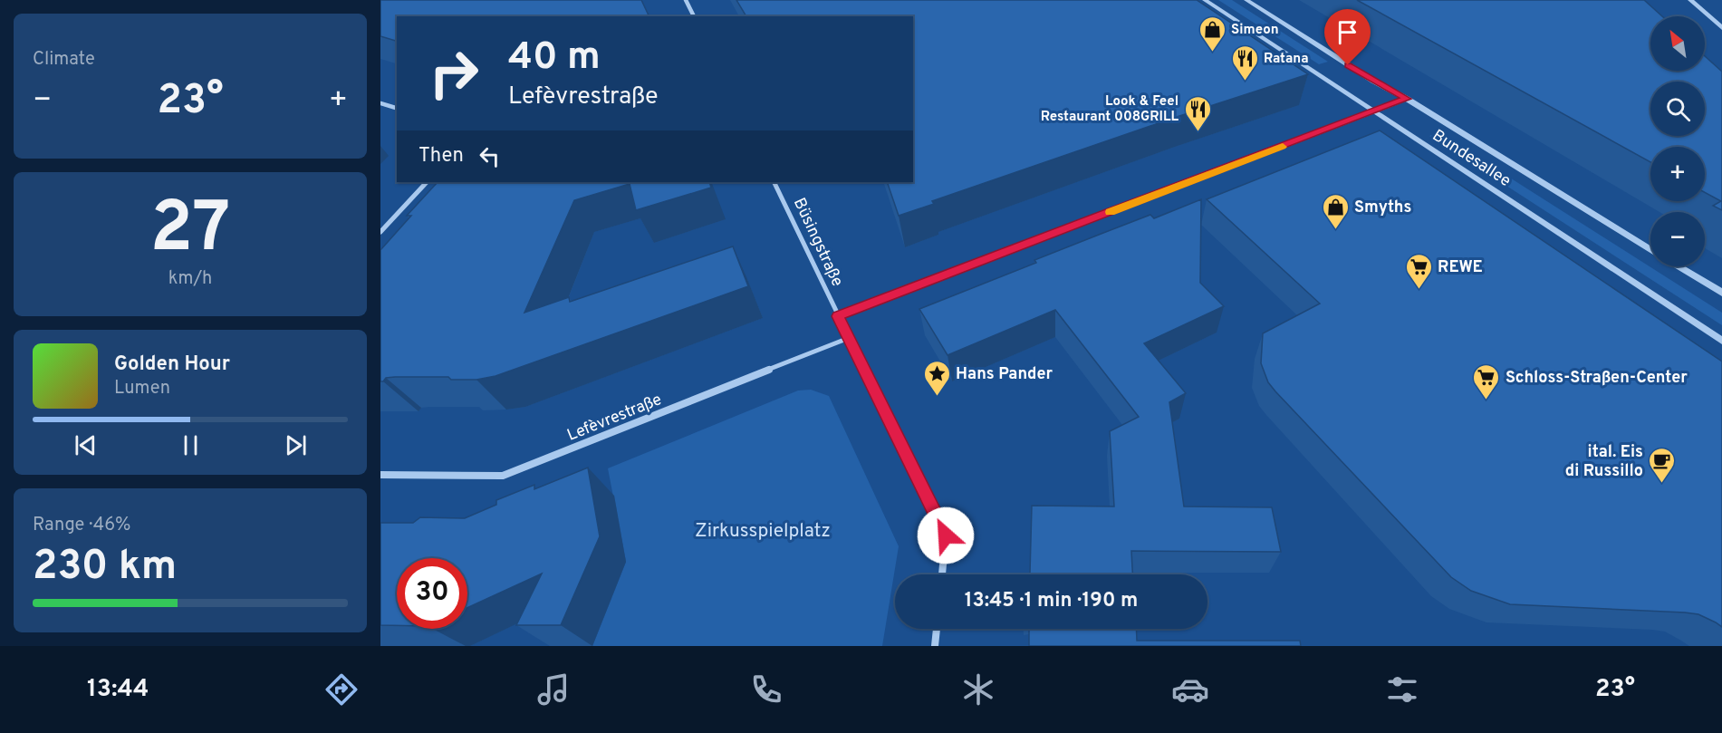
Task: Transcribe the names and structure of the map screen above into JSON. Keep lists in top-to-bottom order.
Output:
{
  "streets": {
    "street": ["Bundesallee", "Büsingstraße", "Lefèvrestraße"]
  },
  "crossings": [
    ["Büsingstraße", "Lefèvrestraße"]
  ],
  "parks": ["Zirkusspielplatz"],
  "places": {
    "shop": ["Simeon", "Smyths"],
    "restaurant": ["Ratana", "Look & Feel Restaurant 008GRILL"],
    "supermarket": ["REWE", "Schloss-Straßen-Center"],
    "place": ["Hans Pander"],
    "cafe": ["ital. Eis di Russillo"]
  },
  "north": "top left",
  "page": {
    "tile": [
      "Climate",
      ["27", "km/h"],
      ["Range · 46%", "230 km"]
    ],
    "map_buttons": ["+", "−"],
    "turn": ["40 m", "Lefèvrestraße"],
    "heat": ["−", "23°", "+"],
    "then": "Then",
    "song": ["Golden Hour", "Lumen"],
    "limit": "30",
    "trip": "13:45 · 1 min · 190 m",
    "tabs": ["13:44", "23°"]
  }
}
